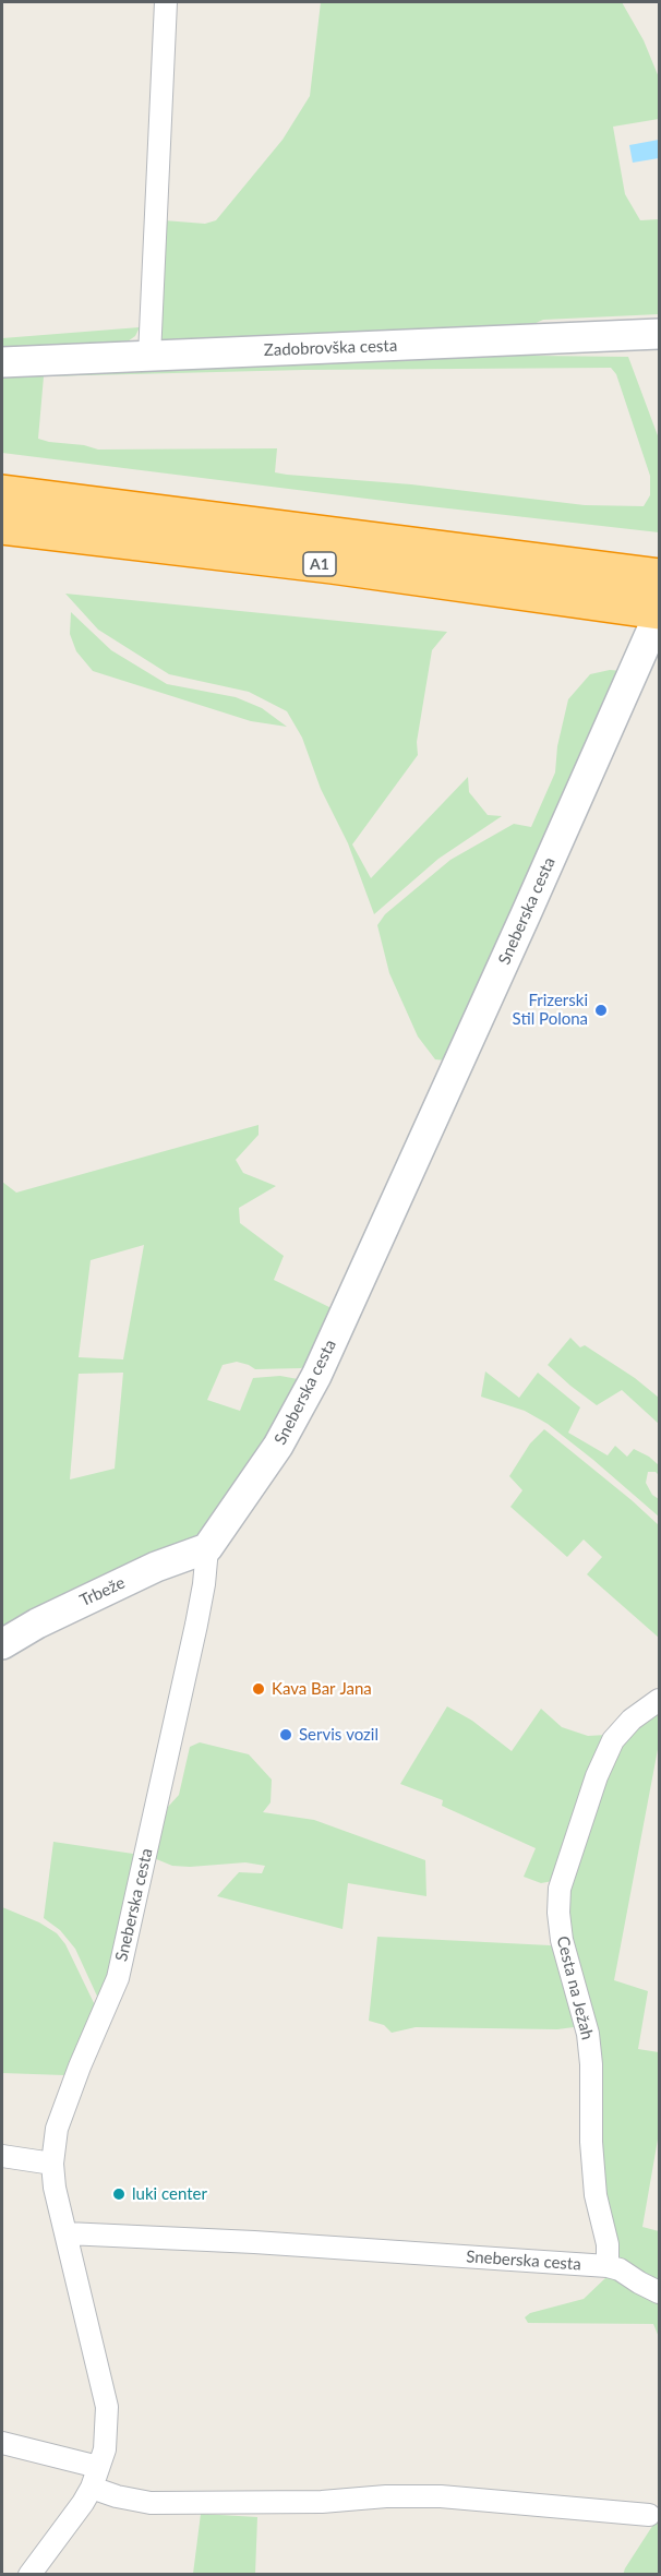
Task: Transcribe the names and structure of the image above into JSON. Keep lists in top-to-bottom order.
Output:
{
  "streets": {
    "highway": ["A1"],
    "street": [
      "Zadobrovška cesta",
      "Sneberska cesta",
      "Trbeže",
      "Cesta na Ježah"
    ]
  },
  "crossings": [
    ["A1", "Sneberska cesta"],
    ["Sneberska cesta", "Trbeže"],
    ["Sneberska cesta", "Cesta na Ježah"]
  ],
  "places": [
    "Frizerski Stil Polona",
    "Kava Bar Jana",
    "Servis vozil",
    "luki center"
  ]
}
